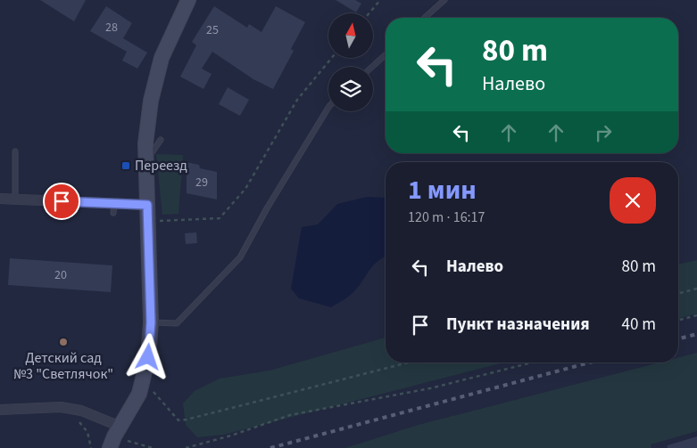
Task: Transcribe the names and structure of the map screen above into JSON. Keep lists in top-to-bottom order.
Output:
{
  "places": {
    "transit": ["Переезд"],
    "other": ["Детский сад №3 \"Светлячок\""]
  },
  "house_numbers": [
    "28",
    "25",
    "29",
    "20"
  ],
  "north": "top",
  "page": {
    "turn": ["80 m", "Налево"],
    "heading": ["1 мин", "120 m · 16:17"],
    "list": [
      {
        "name": "Налево",
        "value": "80 m"
      },
      {
        "name": "Пункт назначения",
        "value": "40 m"
      }
    ]
  }
}
